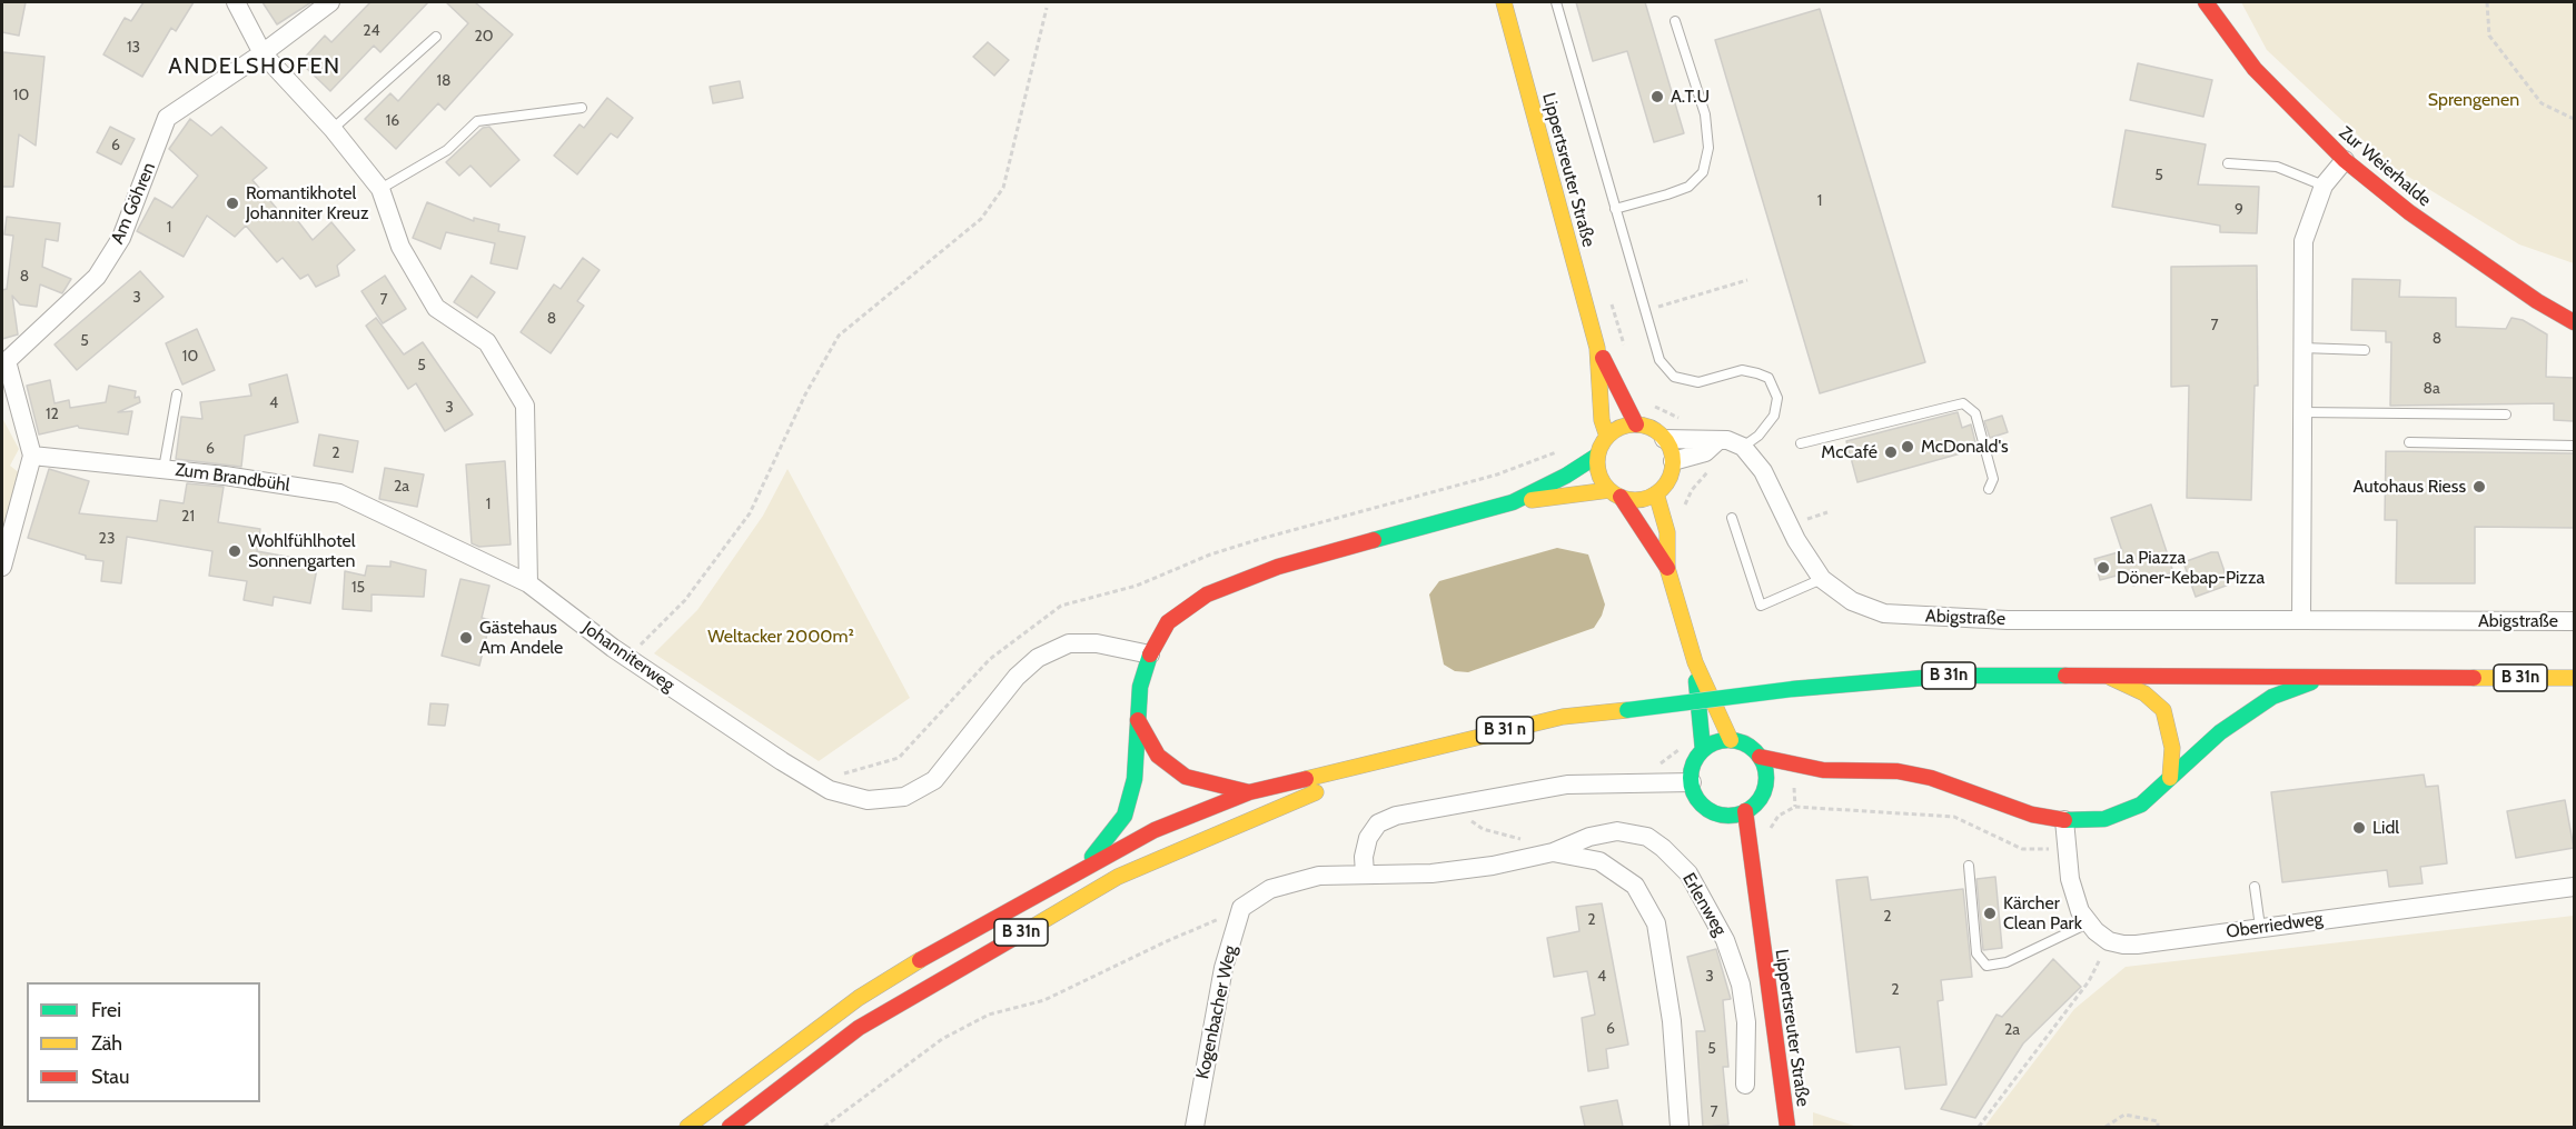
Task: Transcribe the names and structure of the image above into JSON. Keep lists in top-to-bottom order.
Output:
{
  "streets": {
    "main road": [
      "Zur Weierhalde",
      "Lippertsreuter Straße",
      "B 31n",
      "B 31 n"
    ],
    "street": [
      "Am Göhren",
      "Zum Brandbühl",
      "Abigstraße",
      "Johanniterweg",
      "Erlenweg",
      "Oberriedweg",
      "Kogenbacher Weg"
    ]
  },
  "crossings": [
    ["Lippertsreuter Straße", "B 31n"],
    ["Am Göhren", "Zum Brandbühl"],
    ["Zum Brandbühl", "Johanniterweg"],
    ["B 31n", "B 31 n"]
  ],
  "districts": ["ANDELSHOFEN"],
  "parks": ["Sprengenen", "Weltacker 2000m²"],
  "places": [
    "A.T.U",
    "Romantikhotel Johanniter Kreuz",
    "McDonald's",
    "McCafé",
    "Autohaus Riess",
    "Wohlfühlhotel Sonnengarten",
    "La Piazza Döner-Kebap-Pizza",
    "Gästehaus Am Andele",
    "Lidl",
    "Kärcher Clean Park"
  ],
  "house_numbers": [
    "24",
    "20",
    "13",
    "18",
    "10",
    "16",
    "6",
    "5",
    "1",
    "9",
    "1",
    "8",
    "3",
    "7",
    "8",
    "7",
    "8",
    "5",
    "10",
    "5",
    "8a",
    "4",
    "3",
    "12",
    "6",
    "2",
    "2a",
    "1",
    "21",
    "23",
    "15",
    "2",
    "2",
    "4",
    "3",
    "2",
    "6",
    "2a",
    "5",
    "7"
  ],
  "legend": ["Frei", "Zäh", "Stau"]
}
